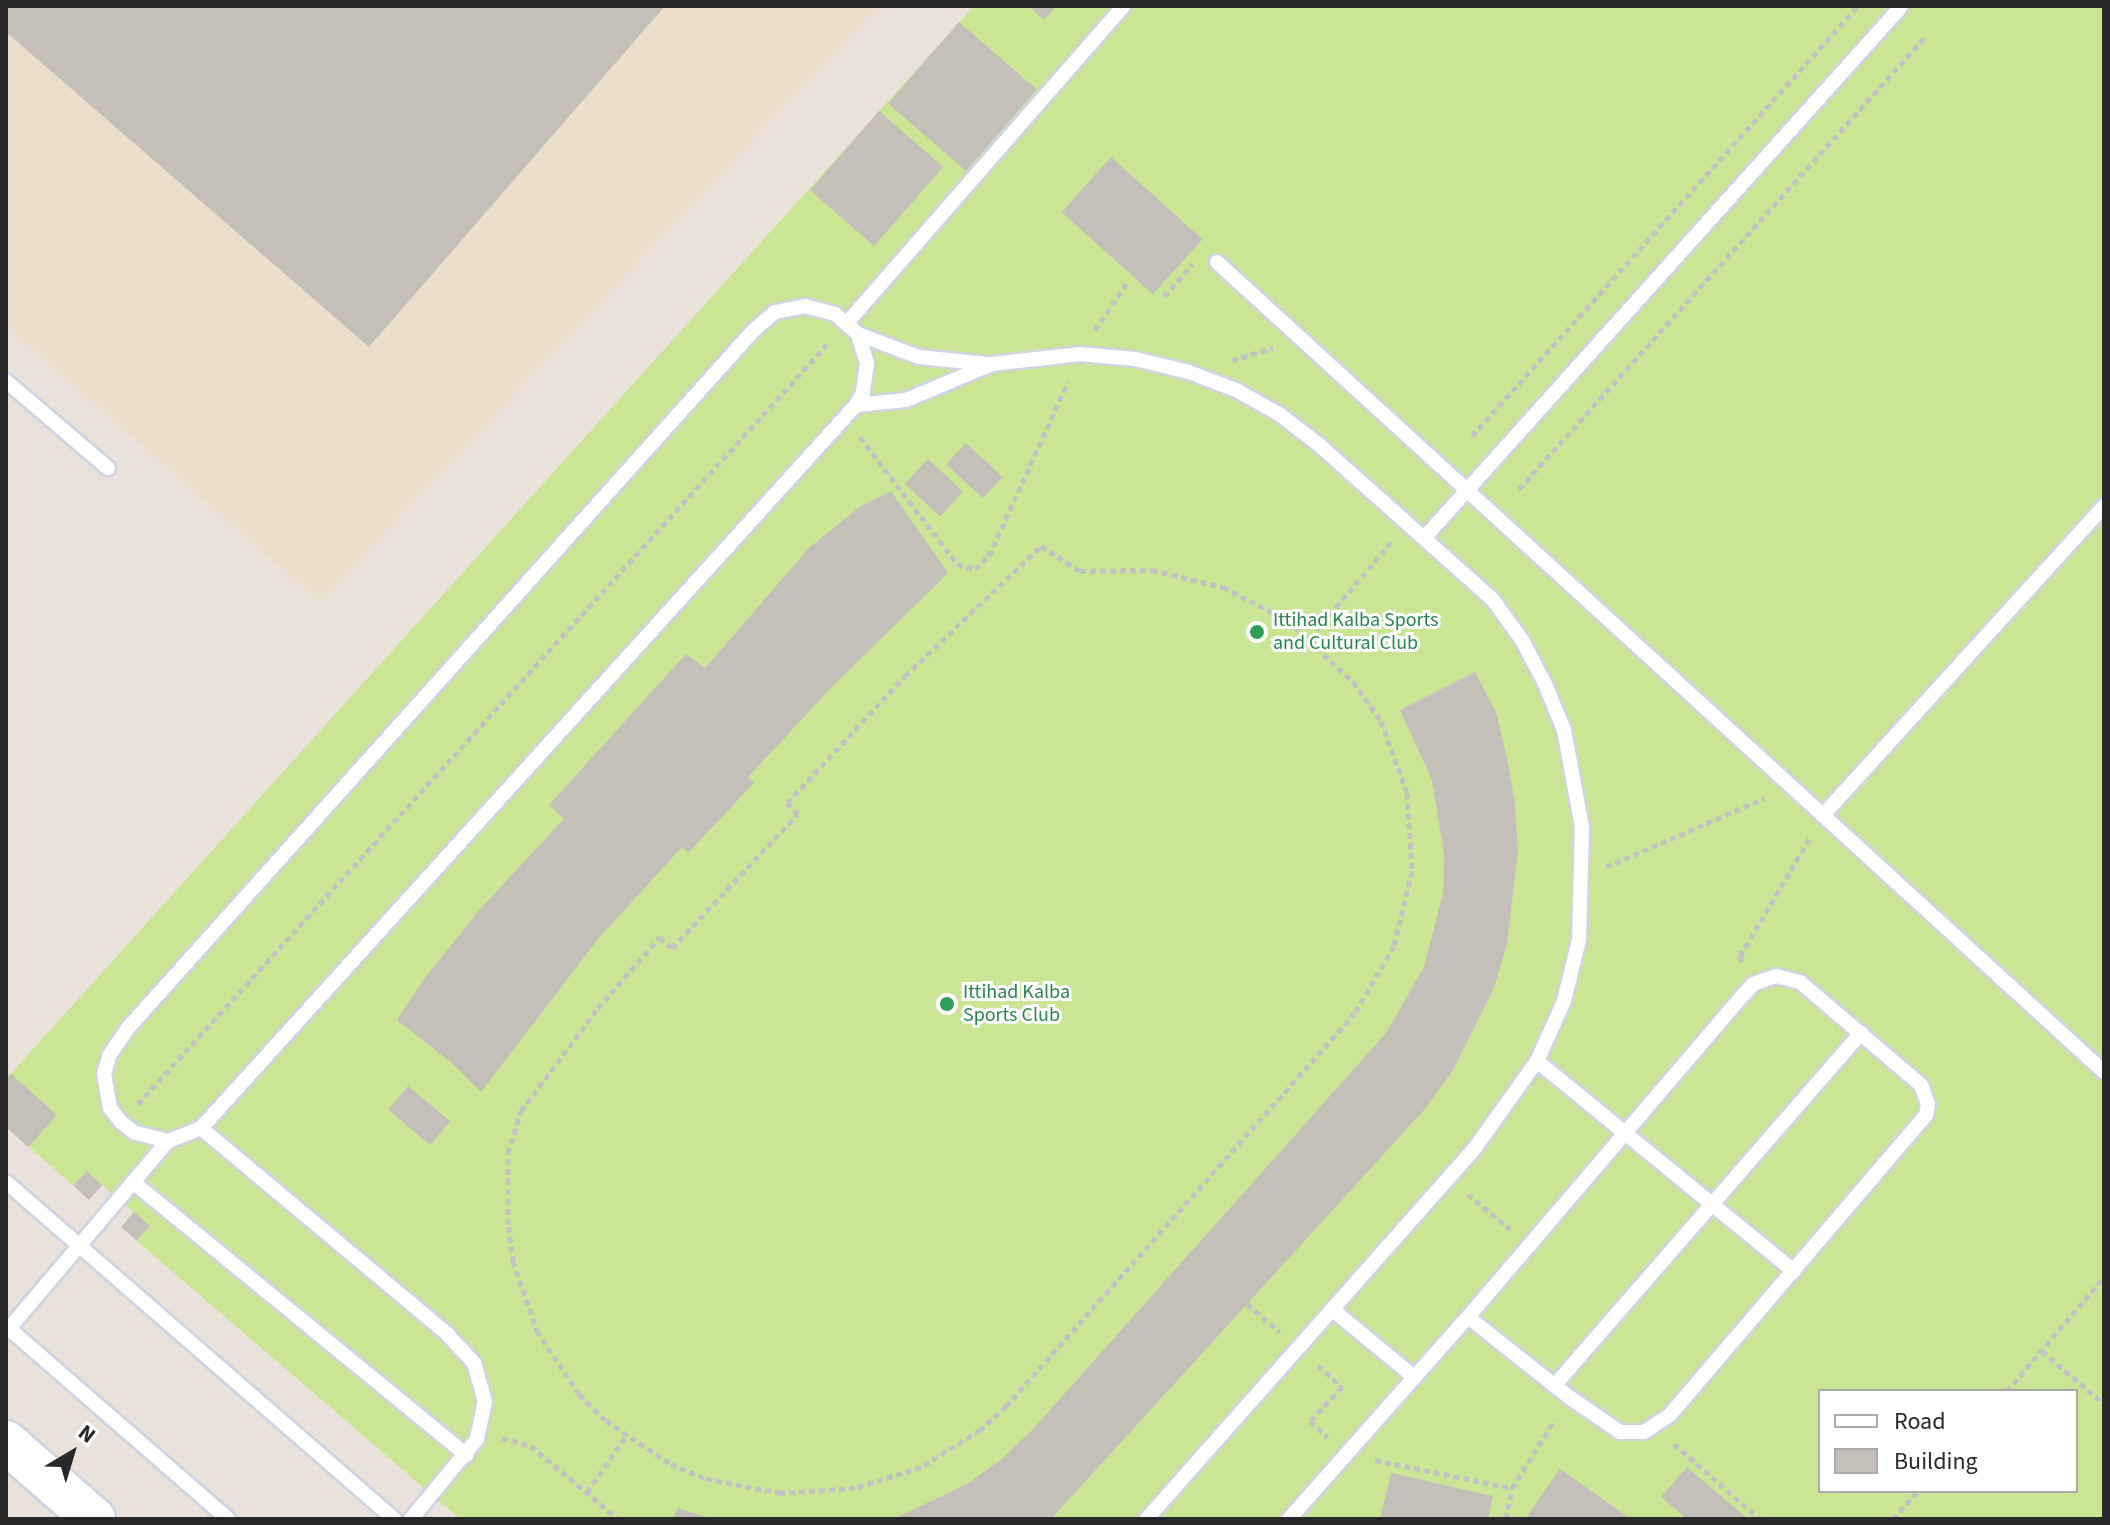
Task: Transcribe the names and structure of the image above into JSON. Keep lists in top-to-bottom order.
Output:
{
  "places": ["Ittihad Kalba Sports and Cultural Club", "Ittihad Kalba Sports Club"],
  "legend": ["Road", "Building"],
  "north": "top right"
}
